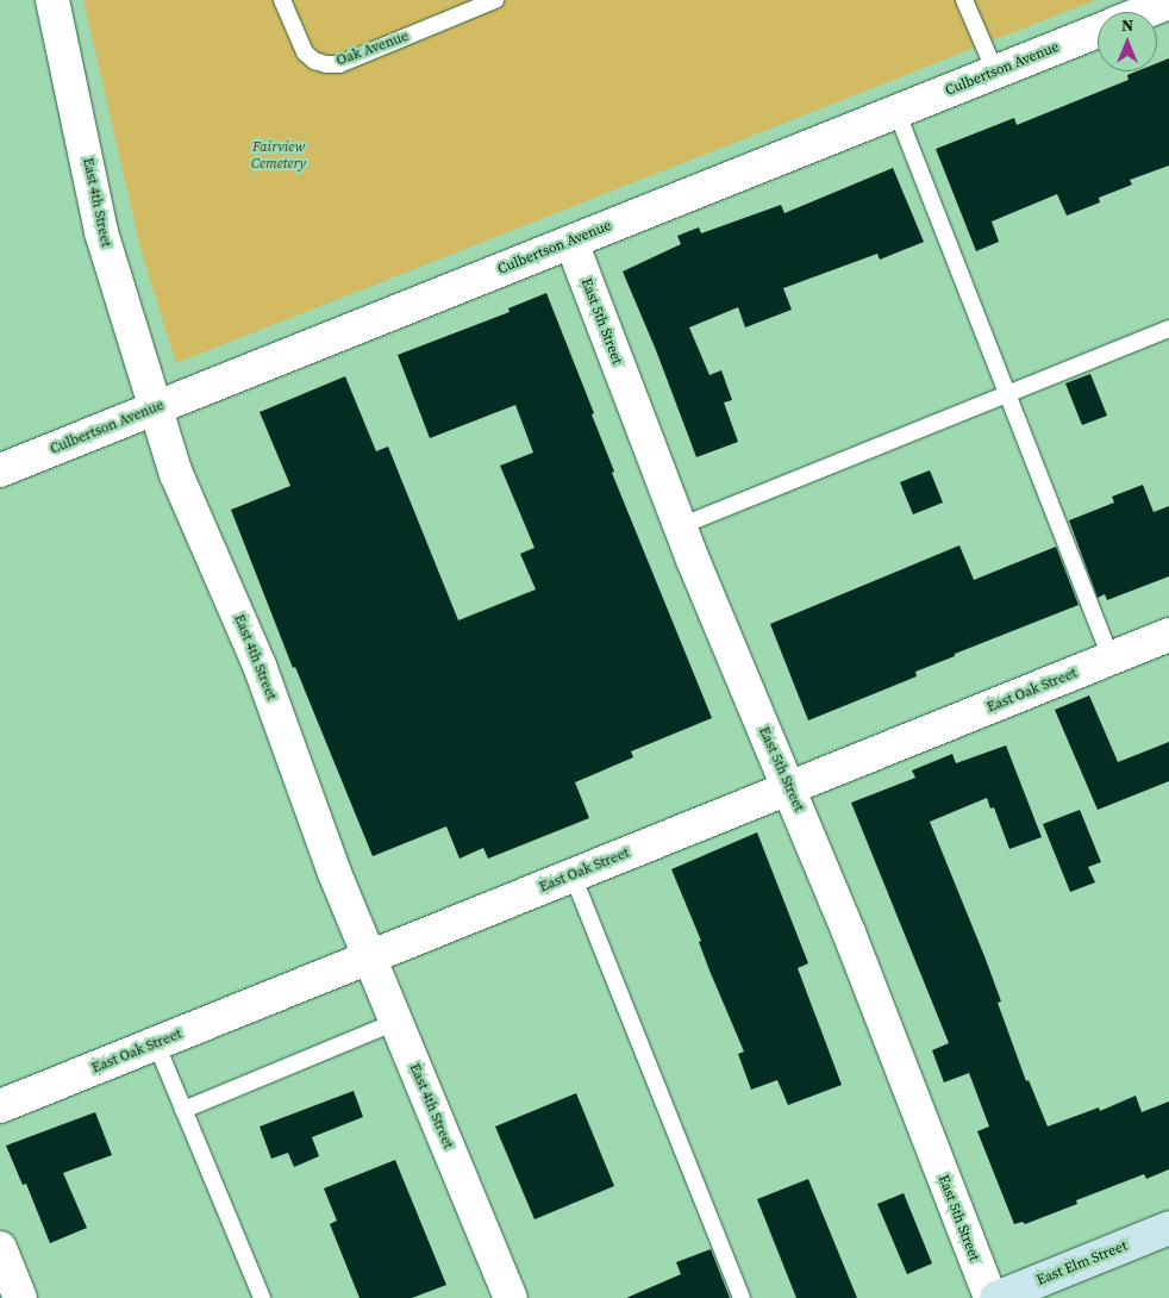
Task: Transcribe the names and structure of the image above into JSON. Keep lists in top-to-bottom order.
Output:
{
  "streets": {
    "main road": ["East Elm Street"],
    "street": [
      "Culbertson Avenue",
      "East 4th Street",
      "East 5th Street",
      "East Oak Street"
    ],
    "lane": ["Oak Avenue"]
  },
  "crossings": [
    ["Culbertson Avenue", "East 4th Street"],
    ["Culbertson Avenue", "East 5th Street"],
    ["East 4th Street", "East Oak Street"],
    ["East 5th Street", "East Oak Street"]
  ],
  "parks": ["Fairview Cemetery"],
  "north": "top"
}
